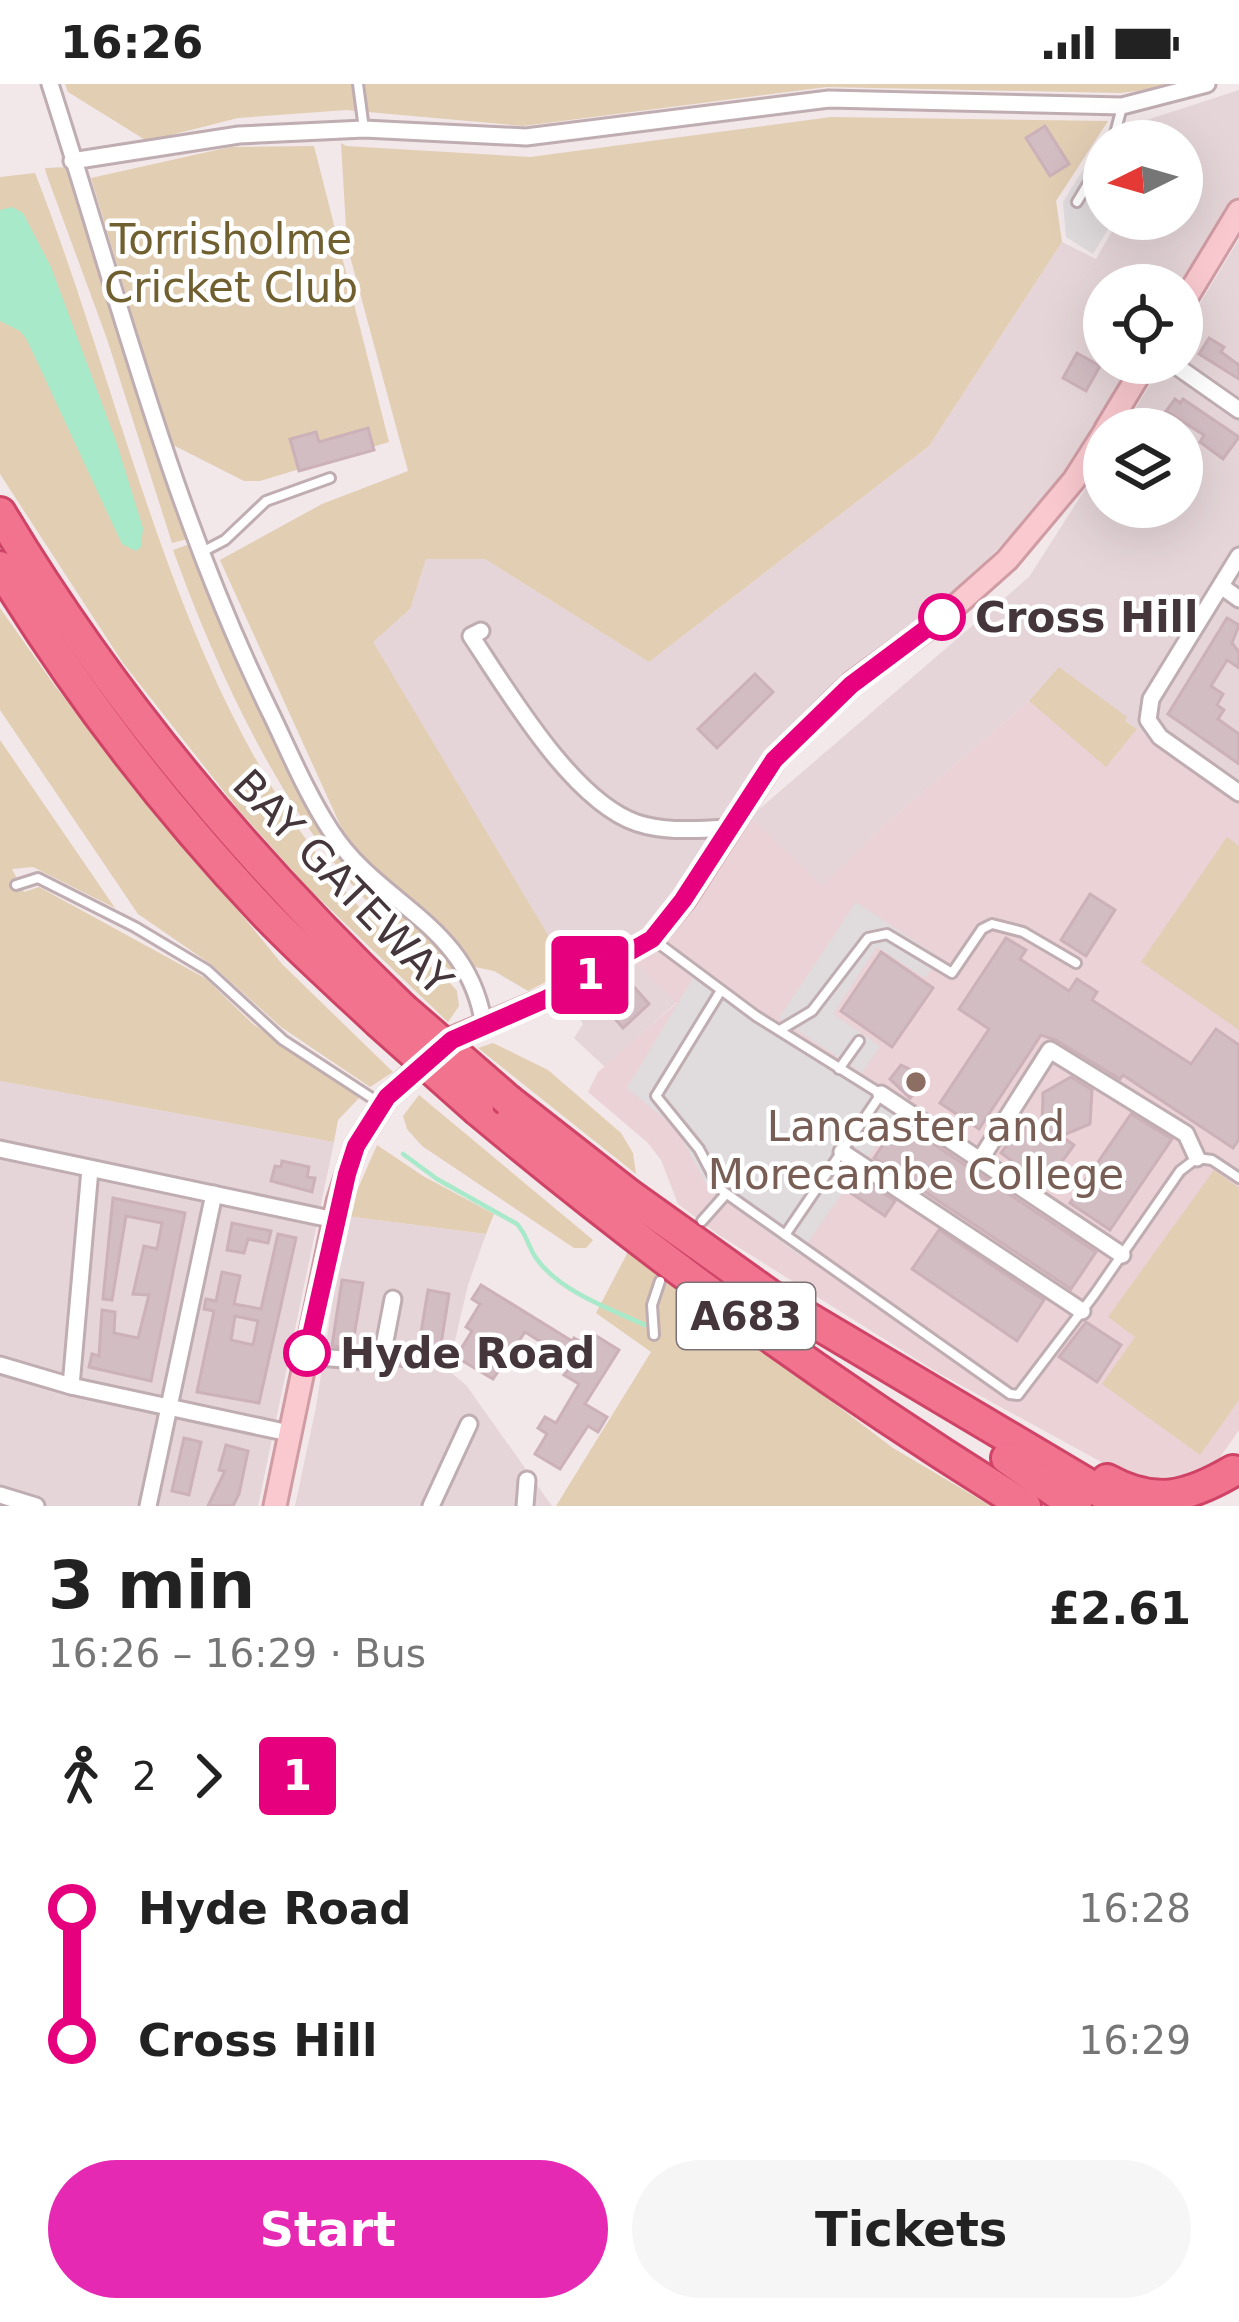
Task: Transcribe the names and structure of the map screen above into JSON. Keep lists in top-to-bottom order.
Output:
{
  "streets": {
    "highway": ["BAY GATEWAY", "A683"]
  },
  "parks": ["Torrisholme Cricket Club"],
  "places": ["Cross Hill", "Lancaster and Morecambe College", "Hyde Road"],
  "lines": ["bus line 1"],
  "north": "left",
  "page": {
    "status": "16:26",
    "on_map": "1",
    "heading": ["3 min", "16:26 – 16:29 · Bus", "£2.61"],
    "legs": ["2", "1"],
    "list": [
      {
        "name": "Hyde Road",
        "value": "16:28"
      },
      {
        "name": "Cross Hill",
        "value": "16:29"
      }
    ],
    "buttons": ["Start", "Tickets"]
  }
}
